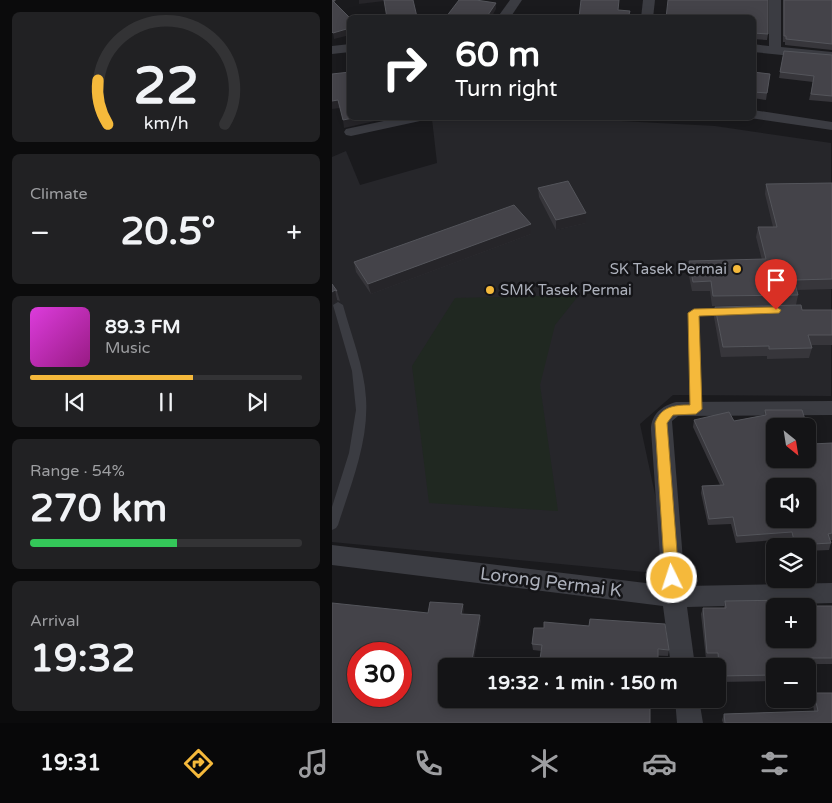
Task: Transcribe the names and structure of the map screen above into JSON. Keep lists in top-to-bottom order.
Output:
{
  "streets": {
    "street": ["Lorong Permai K"]
  },
  "places": ["SK Tasek Permai", "SMK Tasek Permai"],
  "north": "bottom right",
  "page": {
    "turn": ["60 m", "Turn right"],
    "tile": [
      "Climate",
      ["Range · 54%", "270 km"],
      ["Arrival", "19:32"]
    ],
    "heat": ["−", "20.5°", "+"],
    "song": ["89.3 FM", "Music"],
    "map_buttons": ["+", "−"],
    "limit": "30",
    "trip": "19:32 · 1 min · 150 m",
    "tabs": "19:31",
    "gauge": ["22", "km/h"]
  }
}
